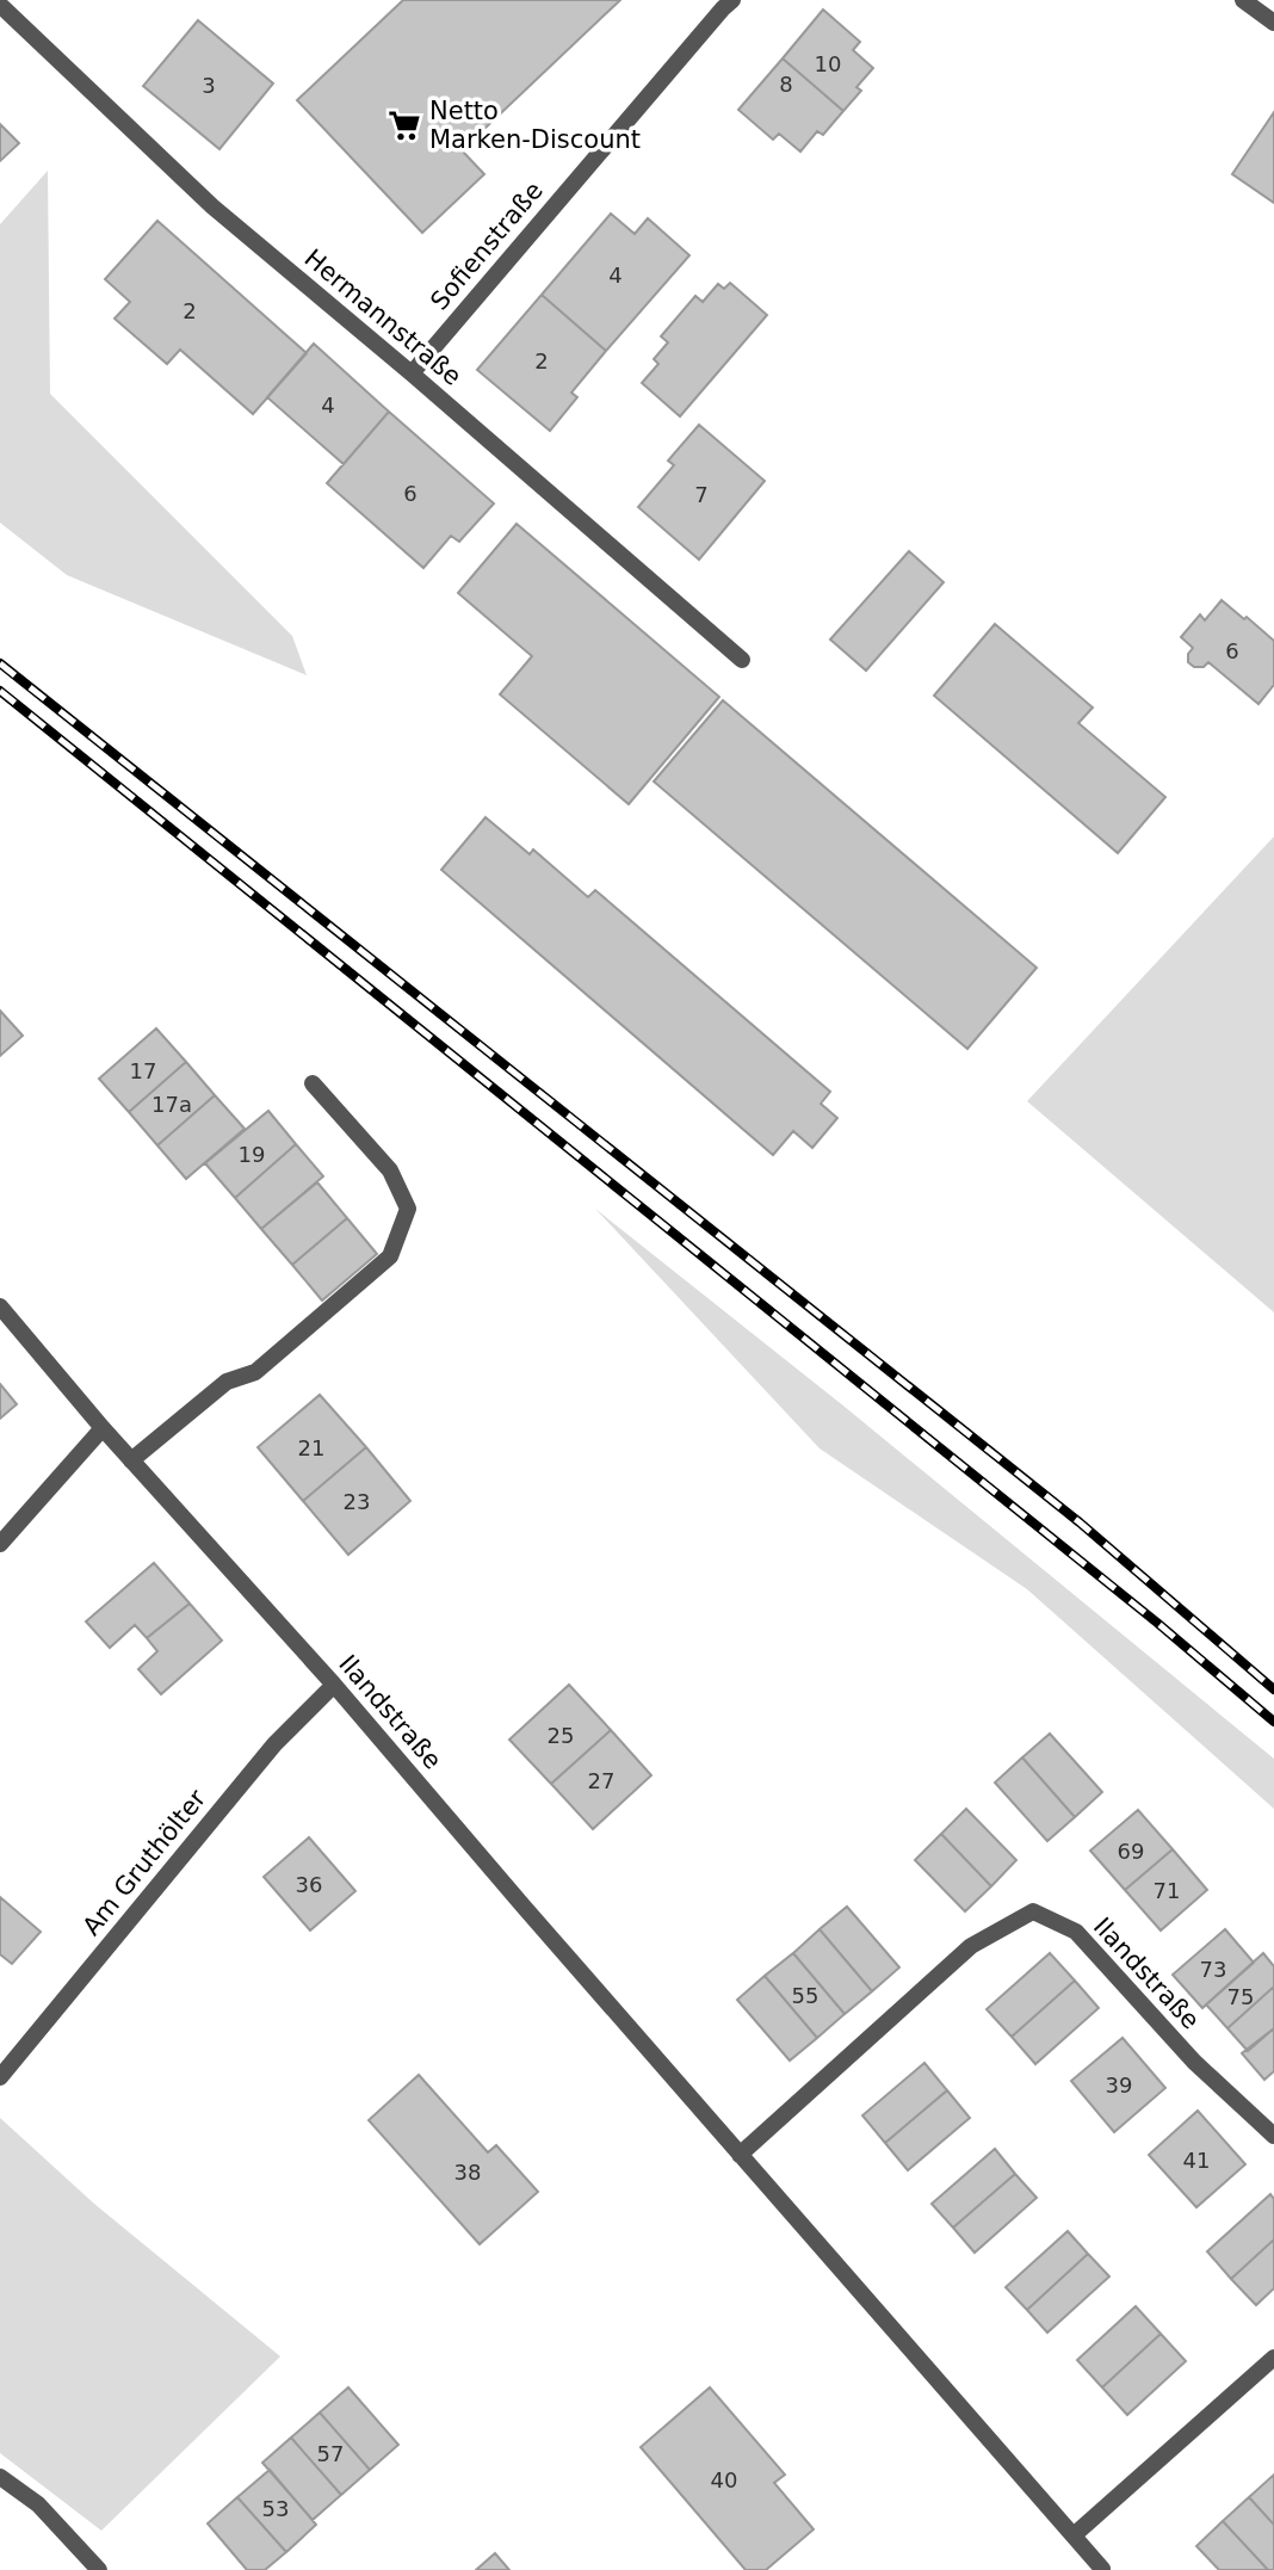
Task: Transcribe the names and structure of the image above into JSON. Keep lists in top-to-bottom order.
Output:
{
  "streets": {
    "street": [
      "Sofienstraße",
      "Hermannstraße",
      "Ilandstraße",
      "Am Gruthölter"
    ]
  },
  "crossings": [
    ["Sofienstraße", "Hermannstraße"],
    ["Ilandstraße", "Am Gruthölter"]
  ],
  "places": {
    "supermarket": ["Netto Marken-Discount"]
  },
  "house_numbers": [
    "10",
    "8",
    "3",
    "4",
    "2",
    "2",
    "4",
    "6",
    "7",
    "6",
    "17",
    "17a",
    "19",
    "21",
    "23",
    "25",
    "27",
    "69",
    "36",
    "71",
    "73",
    "55",
    "75",
    "39",
    "41",
    "38",
    "57",
    "40",
    "53"
  ]
}
